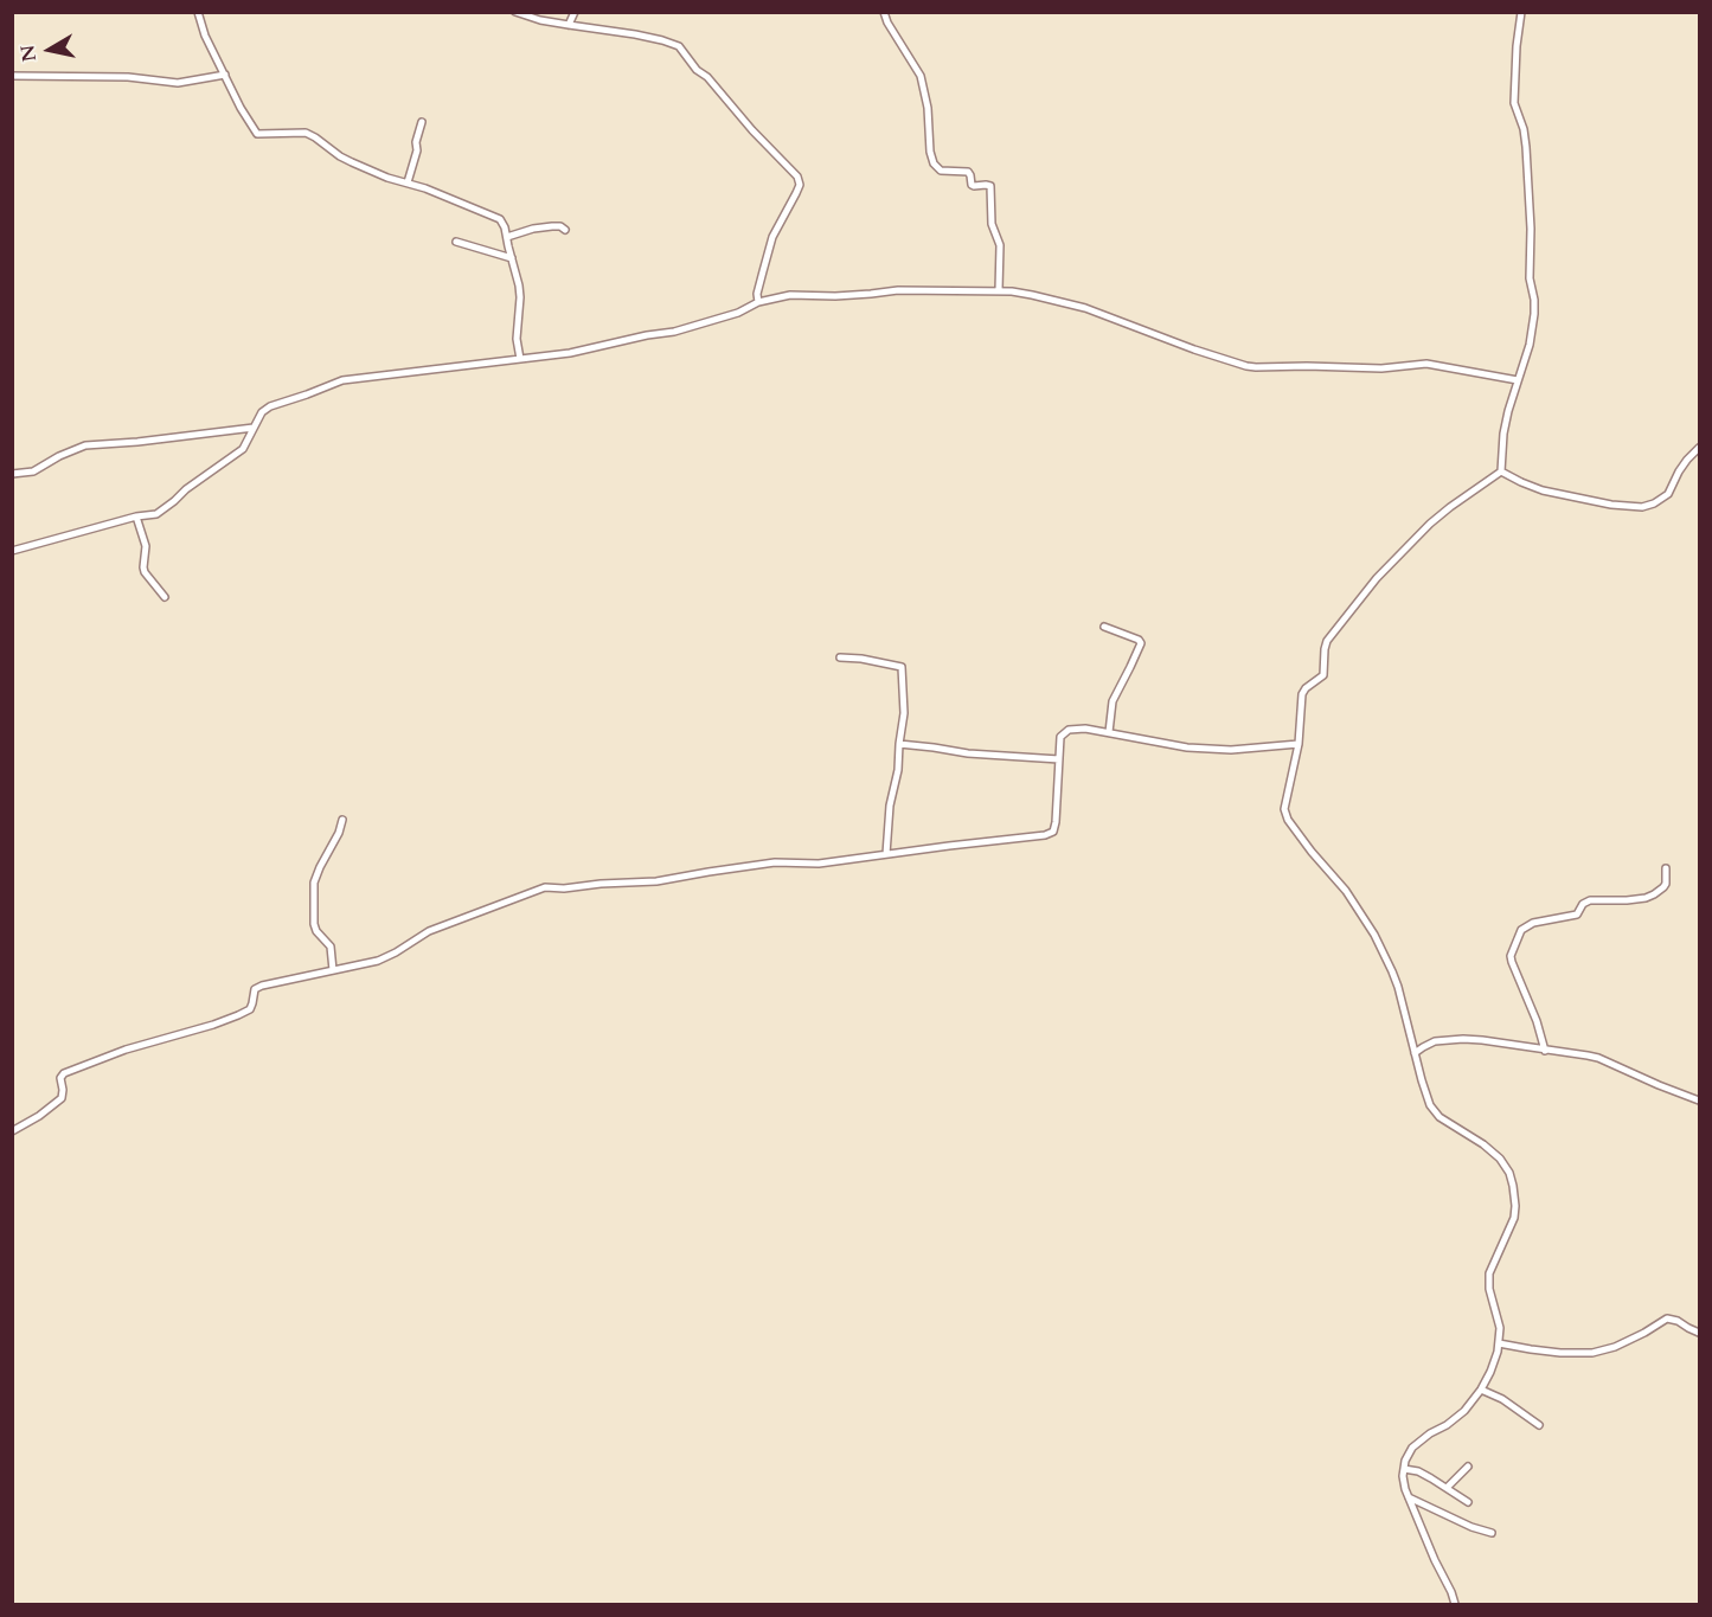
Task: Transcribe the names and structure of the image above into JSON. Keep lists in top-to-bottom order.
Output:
{
  "north": "left"
}
